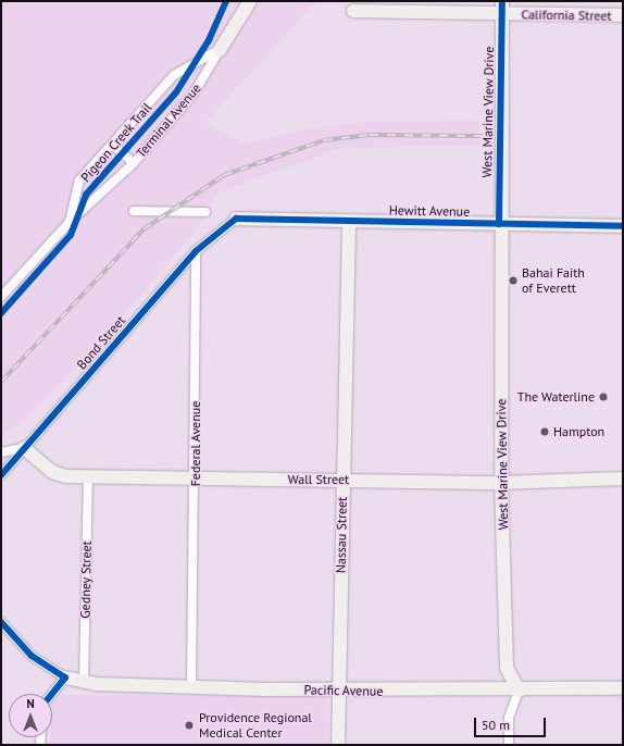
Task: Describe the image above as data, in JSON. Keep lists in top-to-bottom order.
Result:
{
  "streets": {
    "street": [
      "California Street",
      "West Marine View Drive",
      "Terminal Avenue",
      "Hewitt Avenue",
      "Bond Street",
      "Federal Avenue",
      "Wall Street",
      "Nassau Street",
      "Gedney Street",
      "Pacific Avenue"
    ],
    "cycle path": ["Pigeon Creek Trail"]
  },
  "crossings": [
    ["California Street", "West Marine View Drive"],
    ["West Marine View Drive", "Hewitt Avenue"],
    ["West Marine View Drive", "Wall Street"],
    ["West Marine View Drive", "Pacific Avenue"],
    ["Hewitt Avenue", "Nassau Street"],
    ["Bond Street", "Federal Avenue"],
    ["Bond Street", "Wall Street"],
    ["Federal Avenue", "Wall Street"],
    ["Federal Avenue", "Pacific Avenue"],
    ["Wall Street", "Nassau Street"],
    ["Wall Street", "Gedney Street"],
    ["Nassau Street", "Pacific Avenue"],
    ["Gedney Street", "Pacific Avenue"]
  ],
  "places": [
    "Bahai Faith of Everett",
    "The Waterline",
    "Hampton",
    "Providence Regional Medical Center"
  ],
  "scale_bar": "50 m",
  "north": "top"
}
